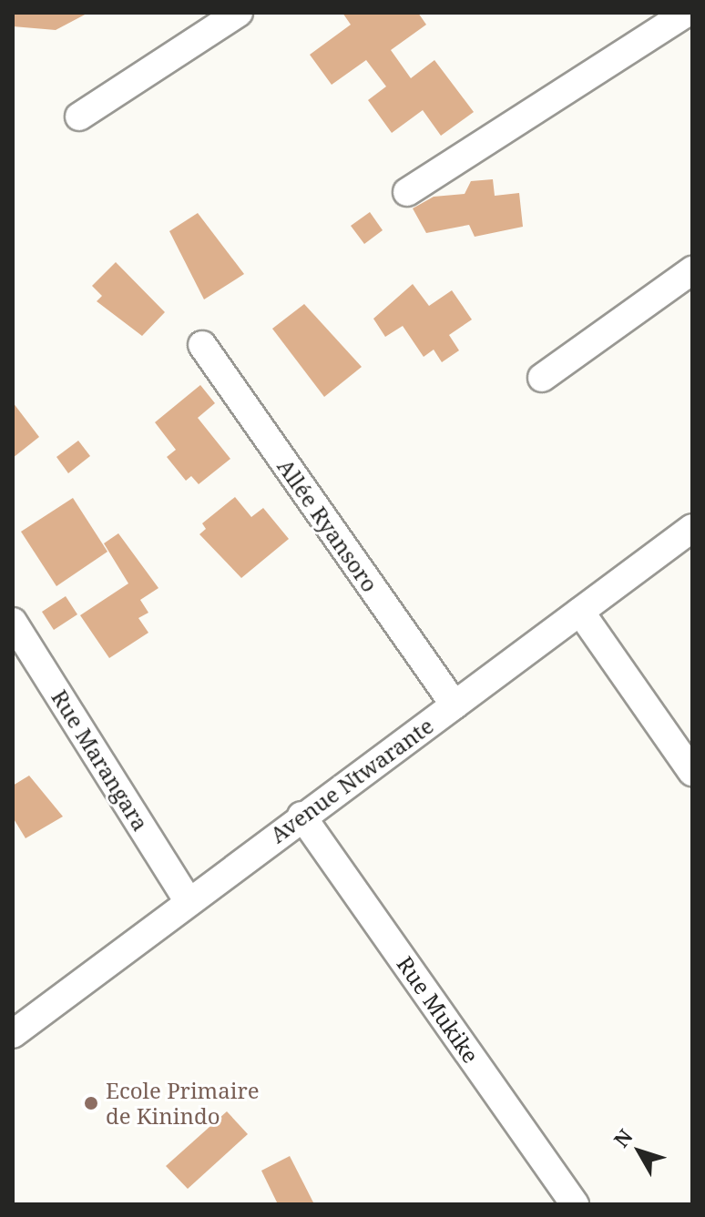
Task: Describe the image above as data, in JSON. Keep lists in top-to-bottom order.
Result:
{
  "streets": {
    "street": [
      "Allée Ryansoro",
      "Rue Marangara",
      "Avenue Ntwarante",
      "Rue Mukike"
    ]
  },
  "crossings": [
    ["Allée Ryansoro", "Avenue Ntwarante"],
    ["Rue Marangara", "Avenue Ntwarante"],
    ["Avenue Ntwarante", "Rue Mukike"]
  ],
  "places": ["Ecole Primaire de Kinindo"],
  "north": "top left"
}
